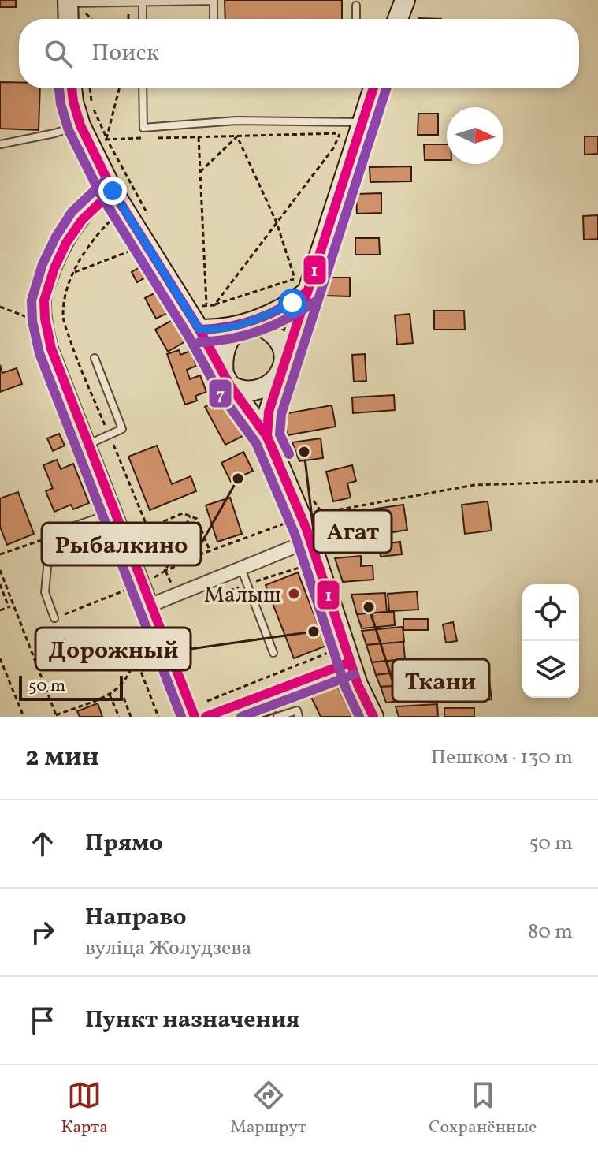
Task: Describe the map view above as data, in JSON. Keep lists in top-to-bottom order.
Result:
{
  "places": [
    "Агат",
    "Рыбалкино",
    "Малыш",
    "Ткани",
    "Дорожный"
  ],
  "lines": ["transit line 1", "transit line 7"],
  "scale_bar": "50 m",
  "north": "right",
  "page": {
    "search": "Поиск",
    "scale": "50 m",
    "heading": ["2 мин", "Пешком · 130 m"],
    "list": [
      ["Прямо", "50 m"],
      ["Направо", "вуліца Жолудзева", "80 m"],
      "Пункт назначения"
    ],
    "nav": ["Карта", "Маршрут", "Сохранённые"]
  }
}
